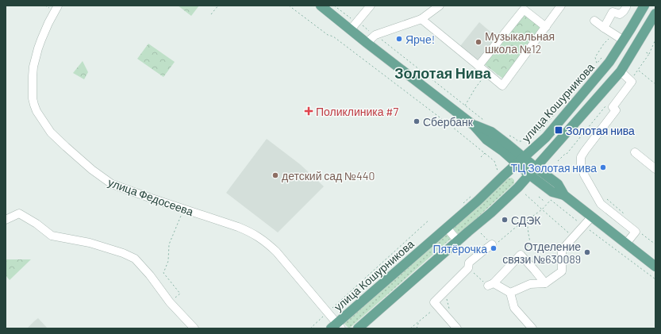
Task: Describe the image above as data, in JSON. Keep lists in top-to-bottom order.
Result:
{
  "streets": {
    "main road": ["улица Кошурникова"],
    "street": ["улица Федосеева"]
  },
  "crossings": [
    ["улица Кошурникова", "улица Федосеева"]
  ],
  "districts": ["Золотая Нива"],
  "places": {
    "other": [
      "Ярче!",
      "Музыкальная школа №12",
      "Сбербанк",
      "ТЦ Золотая нива",
      "детский сад №440",
      "СДЭК",
      "Пятёрочка",
      "Отделение связи №630089"
    ],
    "health": ["Поликлиника #7"],
    "transit": ["Золотая нива"]
  }
}
